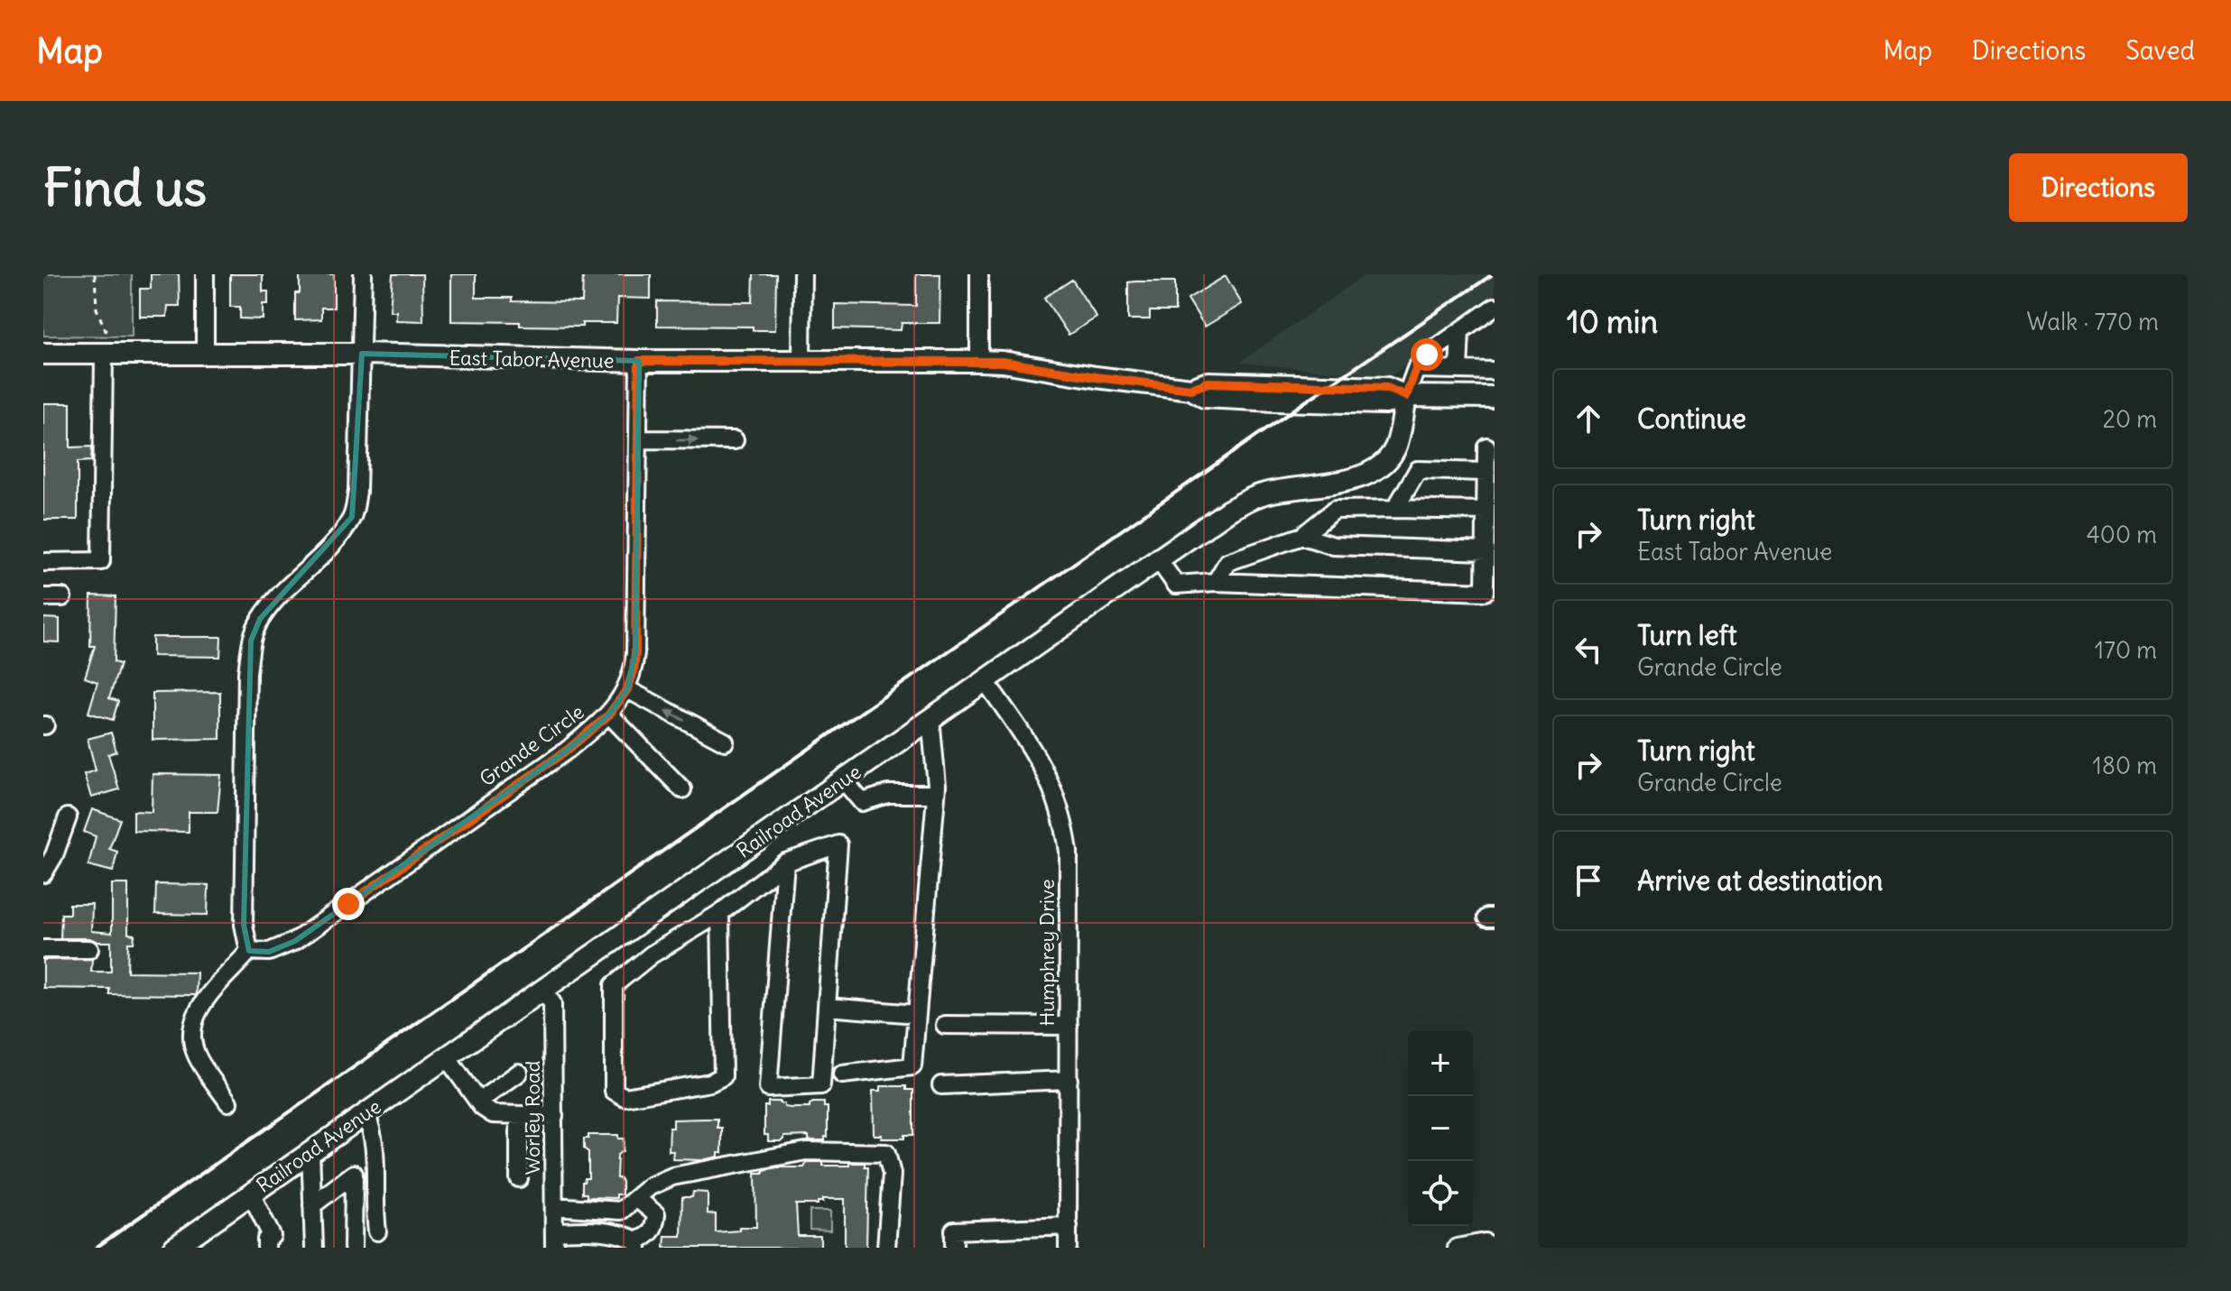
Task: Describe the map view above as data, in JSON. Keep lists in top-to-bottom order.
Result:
{
  "streets": {
    "main road": ["East Tabor Avenue", "Railroad Avenue"],
    "street": ["Grande Circle", "Humphrey Drive", "Worley Road"]
  },
  "crossings": [
    ["East Tabor Avenue", "Grande Circle"],
    ["East Tabor Avenue", "Railroad Avenue"],
    ["Railroad Avenue", "Humphrey Drive"],
    ["Railroad Avenue", "Worley Road"]
  ],
  "page": {
    "header": "Map",
    "nav": ["Map", "Directions", "Saved"],
    "buttons": "Directions",
    "title": "Find us",
    "heading": ["10 min", "Walk · 770 m"],
    "list": [
      ["Continue", "20 m"],
      ["Turn right", "East Tabor Avenue", "400 m"],
      ["Turn left", "Grande Circle", "170 m"],
      ["Turn right", "Grande Circle", "180 m"],
      "Arrive at destination"
    ],
    "map_buttons": ["+", "−"]
  }
}
